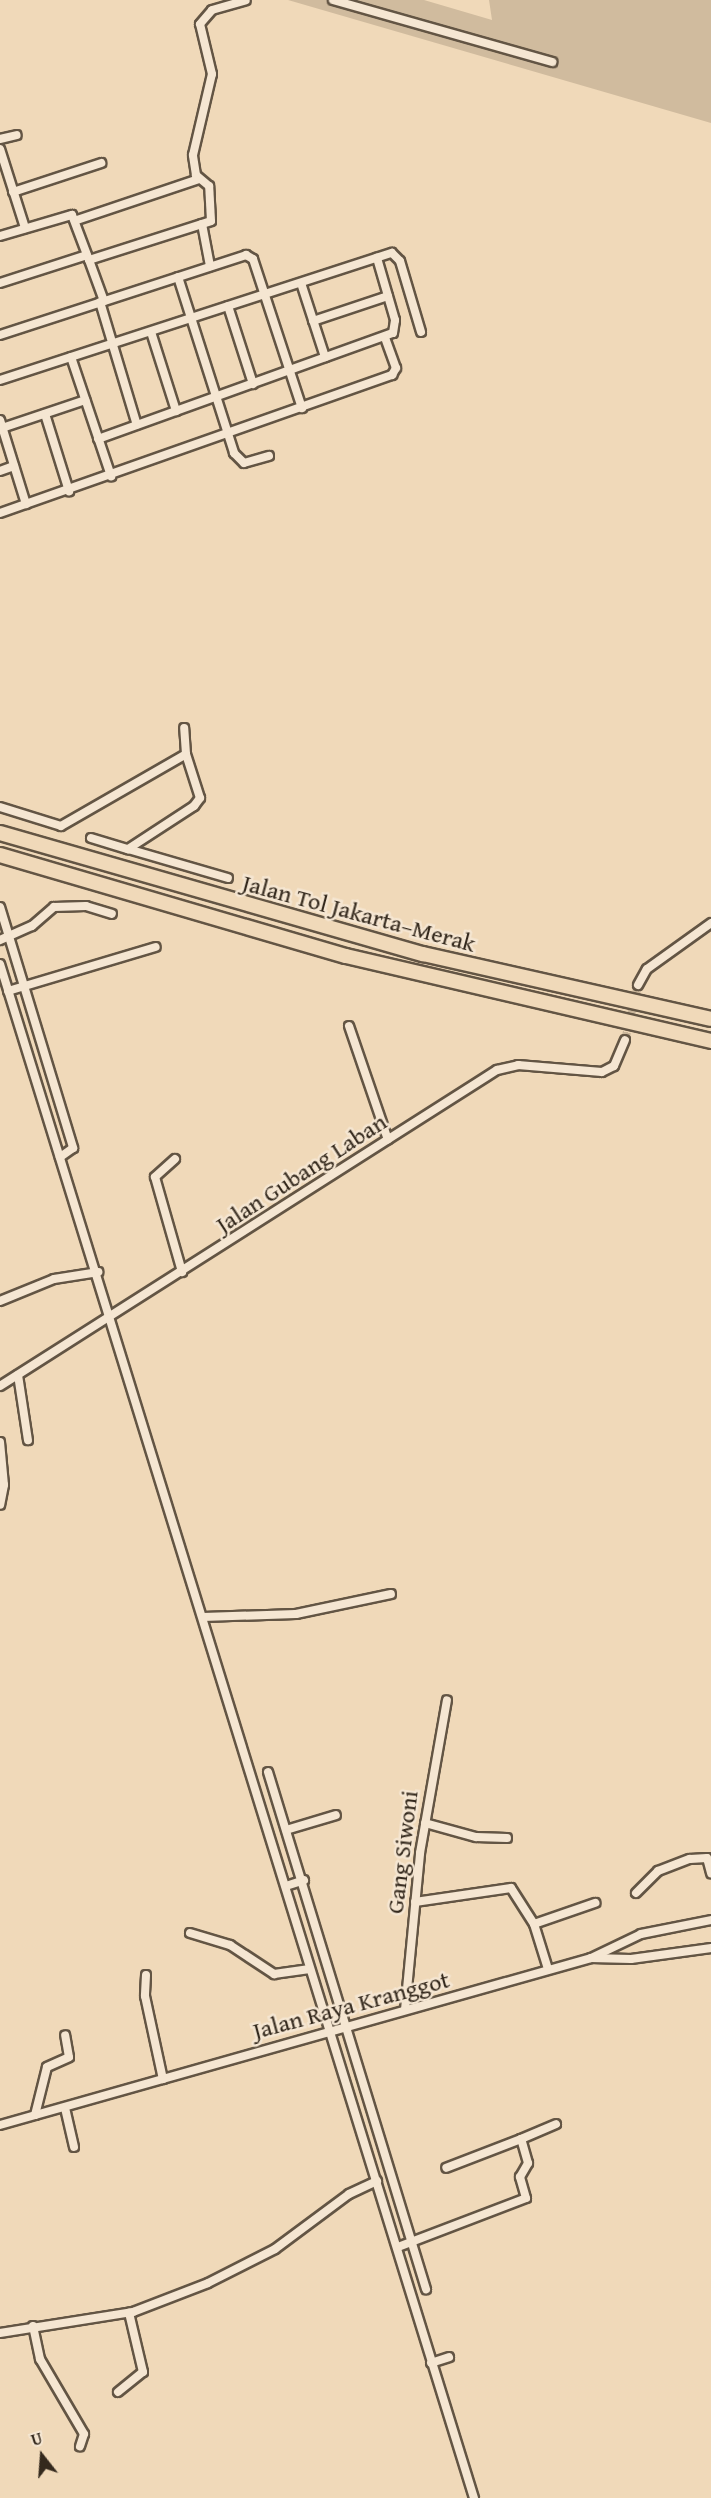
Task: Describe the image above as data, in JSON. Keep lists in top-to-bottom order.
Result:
{
  "streets": {
    "highway": ["Jalan Tol Jakarta–Merak"],
    "street": ["Jalan Gubang Laban", "Gang Siwoni", "Jalan Raya Kranggot"]
  },
  "crossings": [
    ["Gang Siwoni", "Jalan Raya Kranggot"]
  ],
  "north": "top"
}
